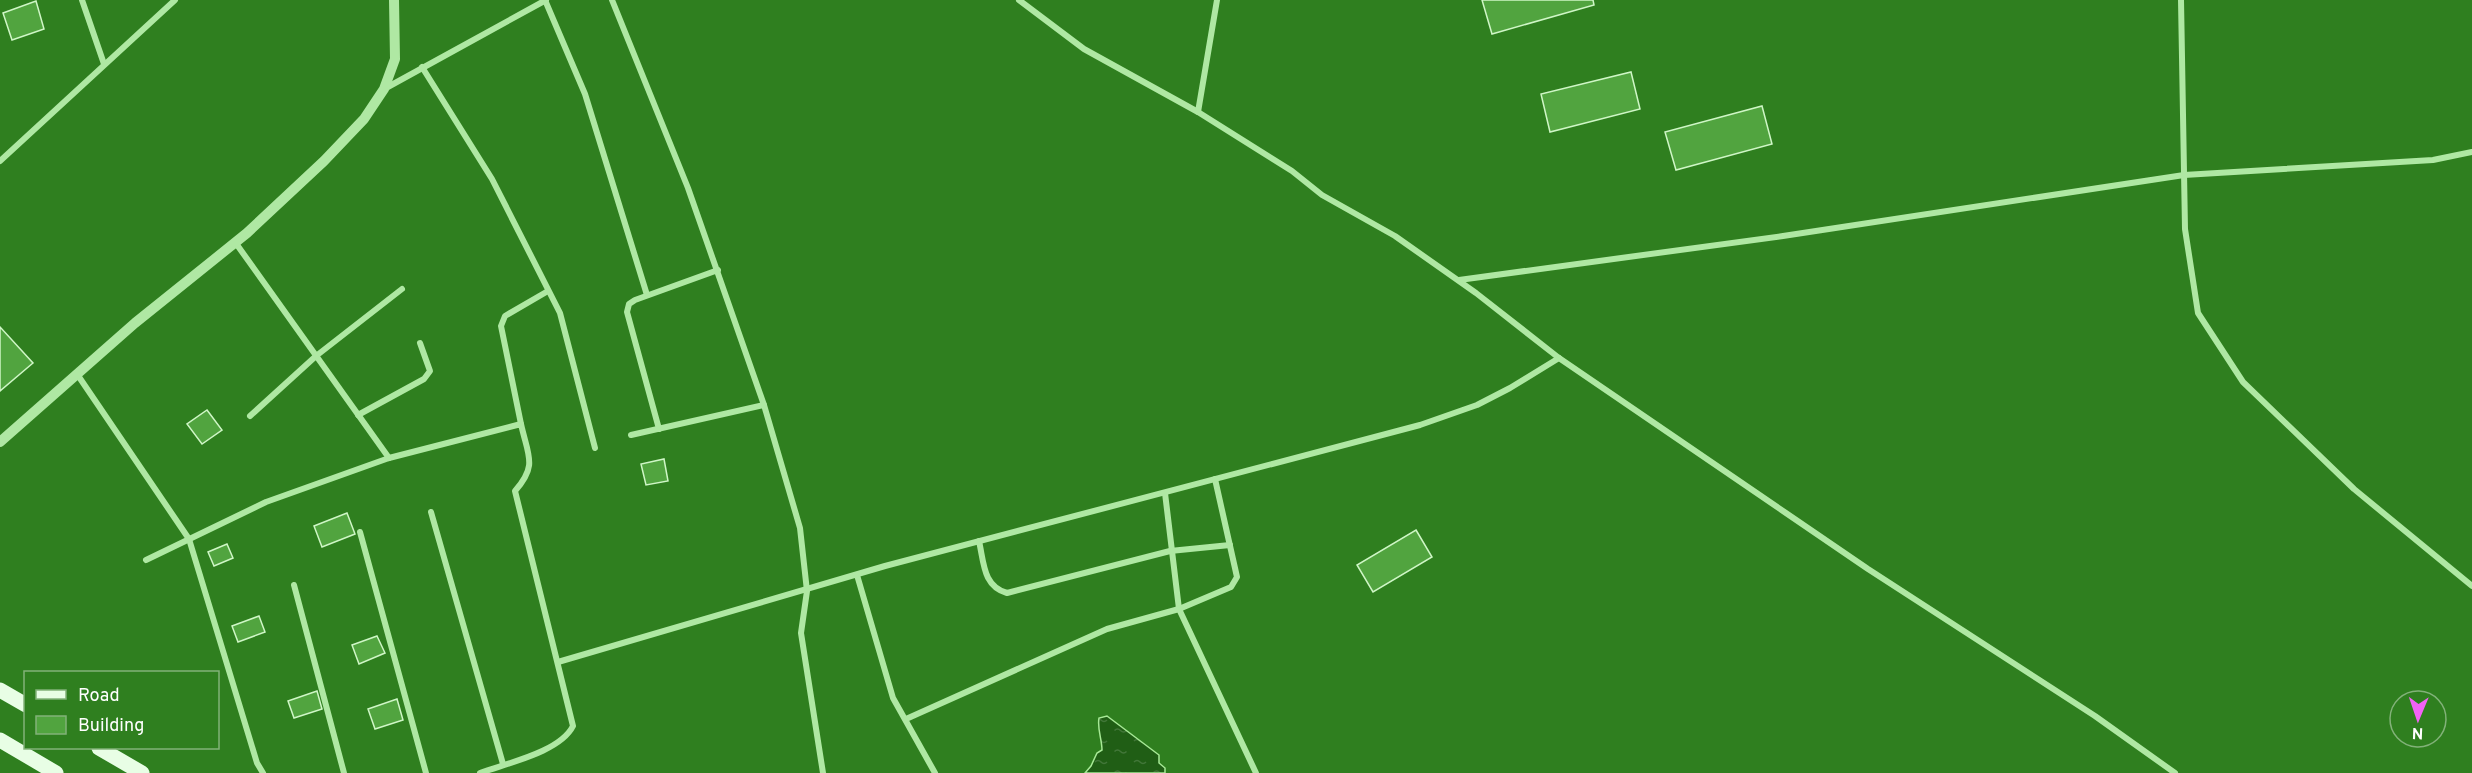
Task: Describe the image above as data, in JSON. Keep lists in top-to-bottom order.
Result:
{
  "legend": ["Road", "Building"],
  "north": "bottom"
}
